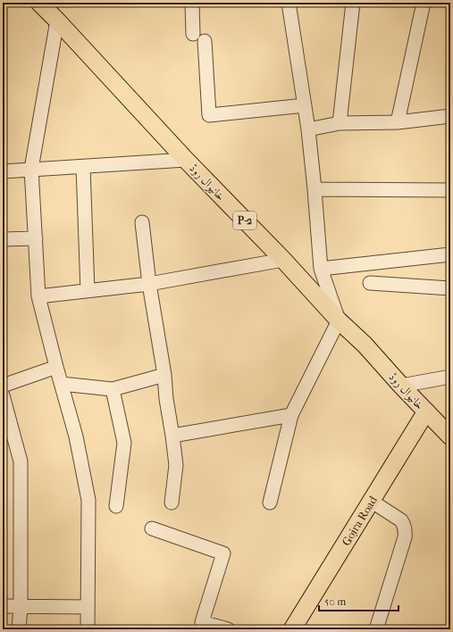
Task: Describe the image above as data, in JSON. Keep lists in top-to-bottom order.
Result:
{
  "streets": {
    "main road": ["خانیوال روڈ", "P-2", "Gojra Road"]
  },
  "crossings": [
    ["خانیوال روڈ", "Gojra Road"]
  ],
  "scale_bar": "50 m"
}
